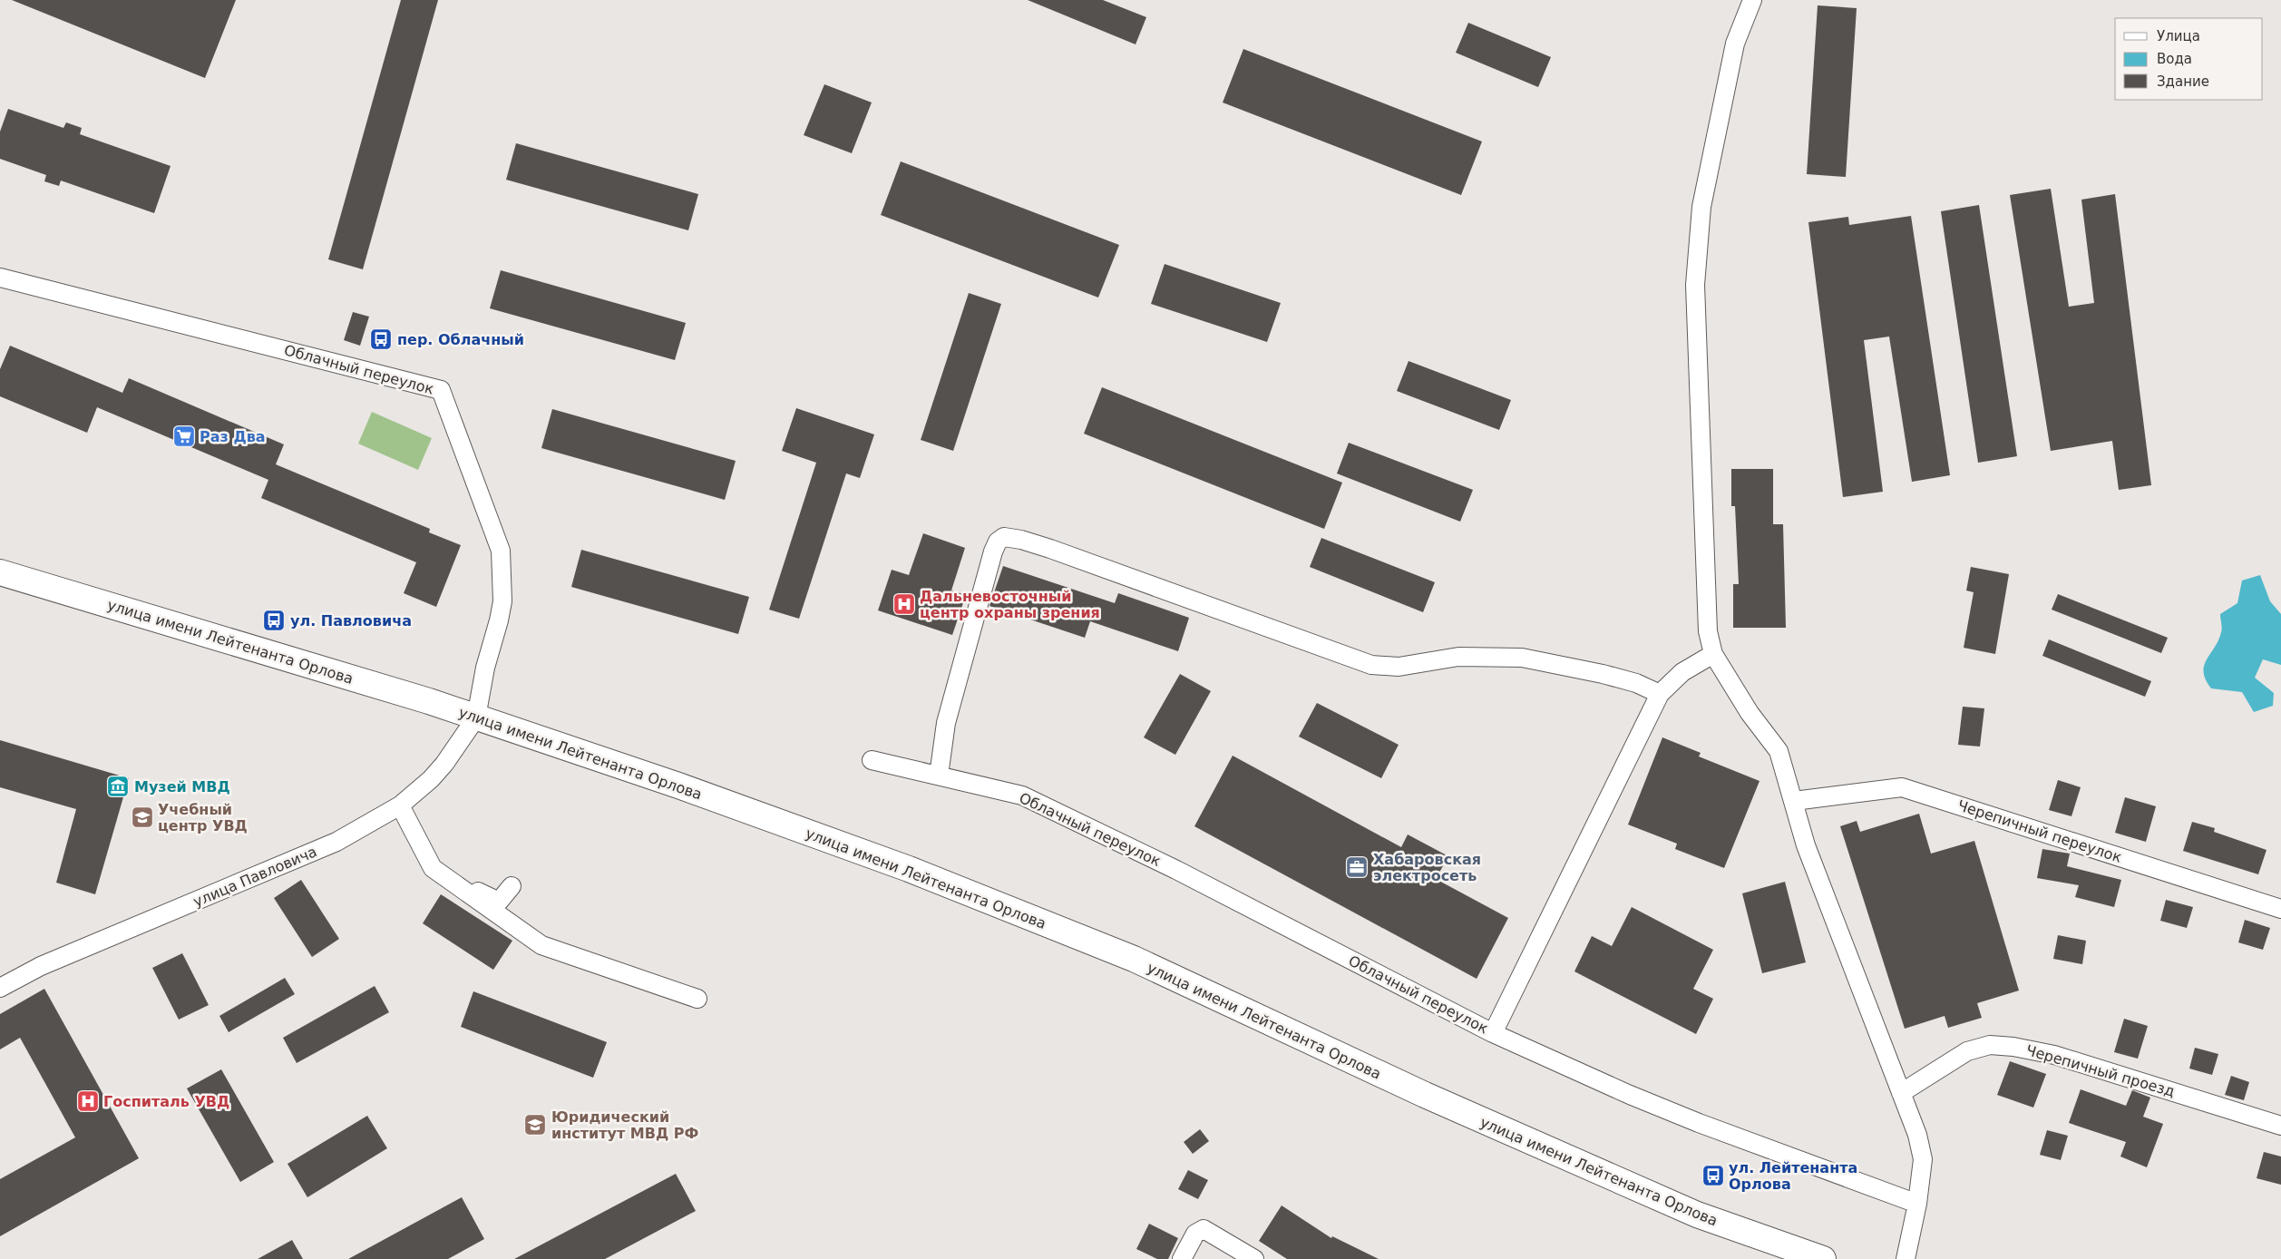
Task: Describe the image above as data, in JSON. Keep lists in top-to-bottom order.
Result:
{
  "streets": {
    "main road": ["улица имени Лейтенанта Орлова"],
    "street": [
      "Облачный переулок",
      "Черепичный переулок",
      "улица Павловича",
      "Черепичный проезд"
    ]
  },
  "crossings": [
    ["Облачный переулок", "улица имени Лейтенанта Орлова"],
    ["Облачный переулок", "улица Павловича"],
    ["улица имени Лейтенанта Орлова", "улица Павловича"]
  ],
  "places": {
    "bus stop": ["пер. Облачный", "ул. Павловича", "ул. Лейтенанта Орлова"],
    "supermarket": ["Раз Два"],
    "hospital": ["Дальневосточный центр охраны зрения", "Госпиталь УВД"],
    "museum": ["Музей МВД"],
    "school or university": ["Учебный центр УВД", "Юридический институт МВД РФ"],
    "office": ["Хабаровская электросеть"]
  },
  "legend": ["Улица", "Вода", "Здание"]
}
